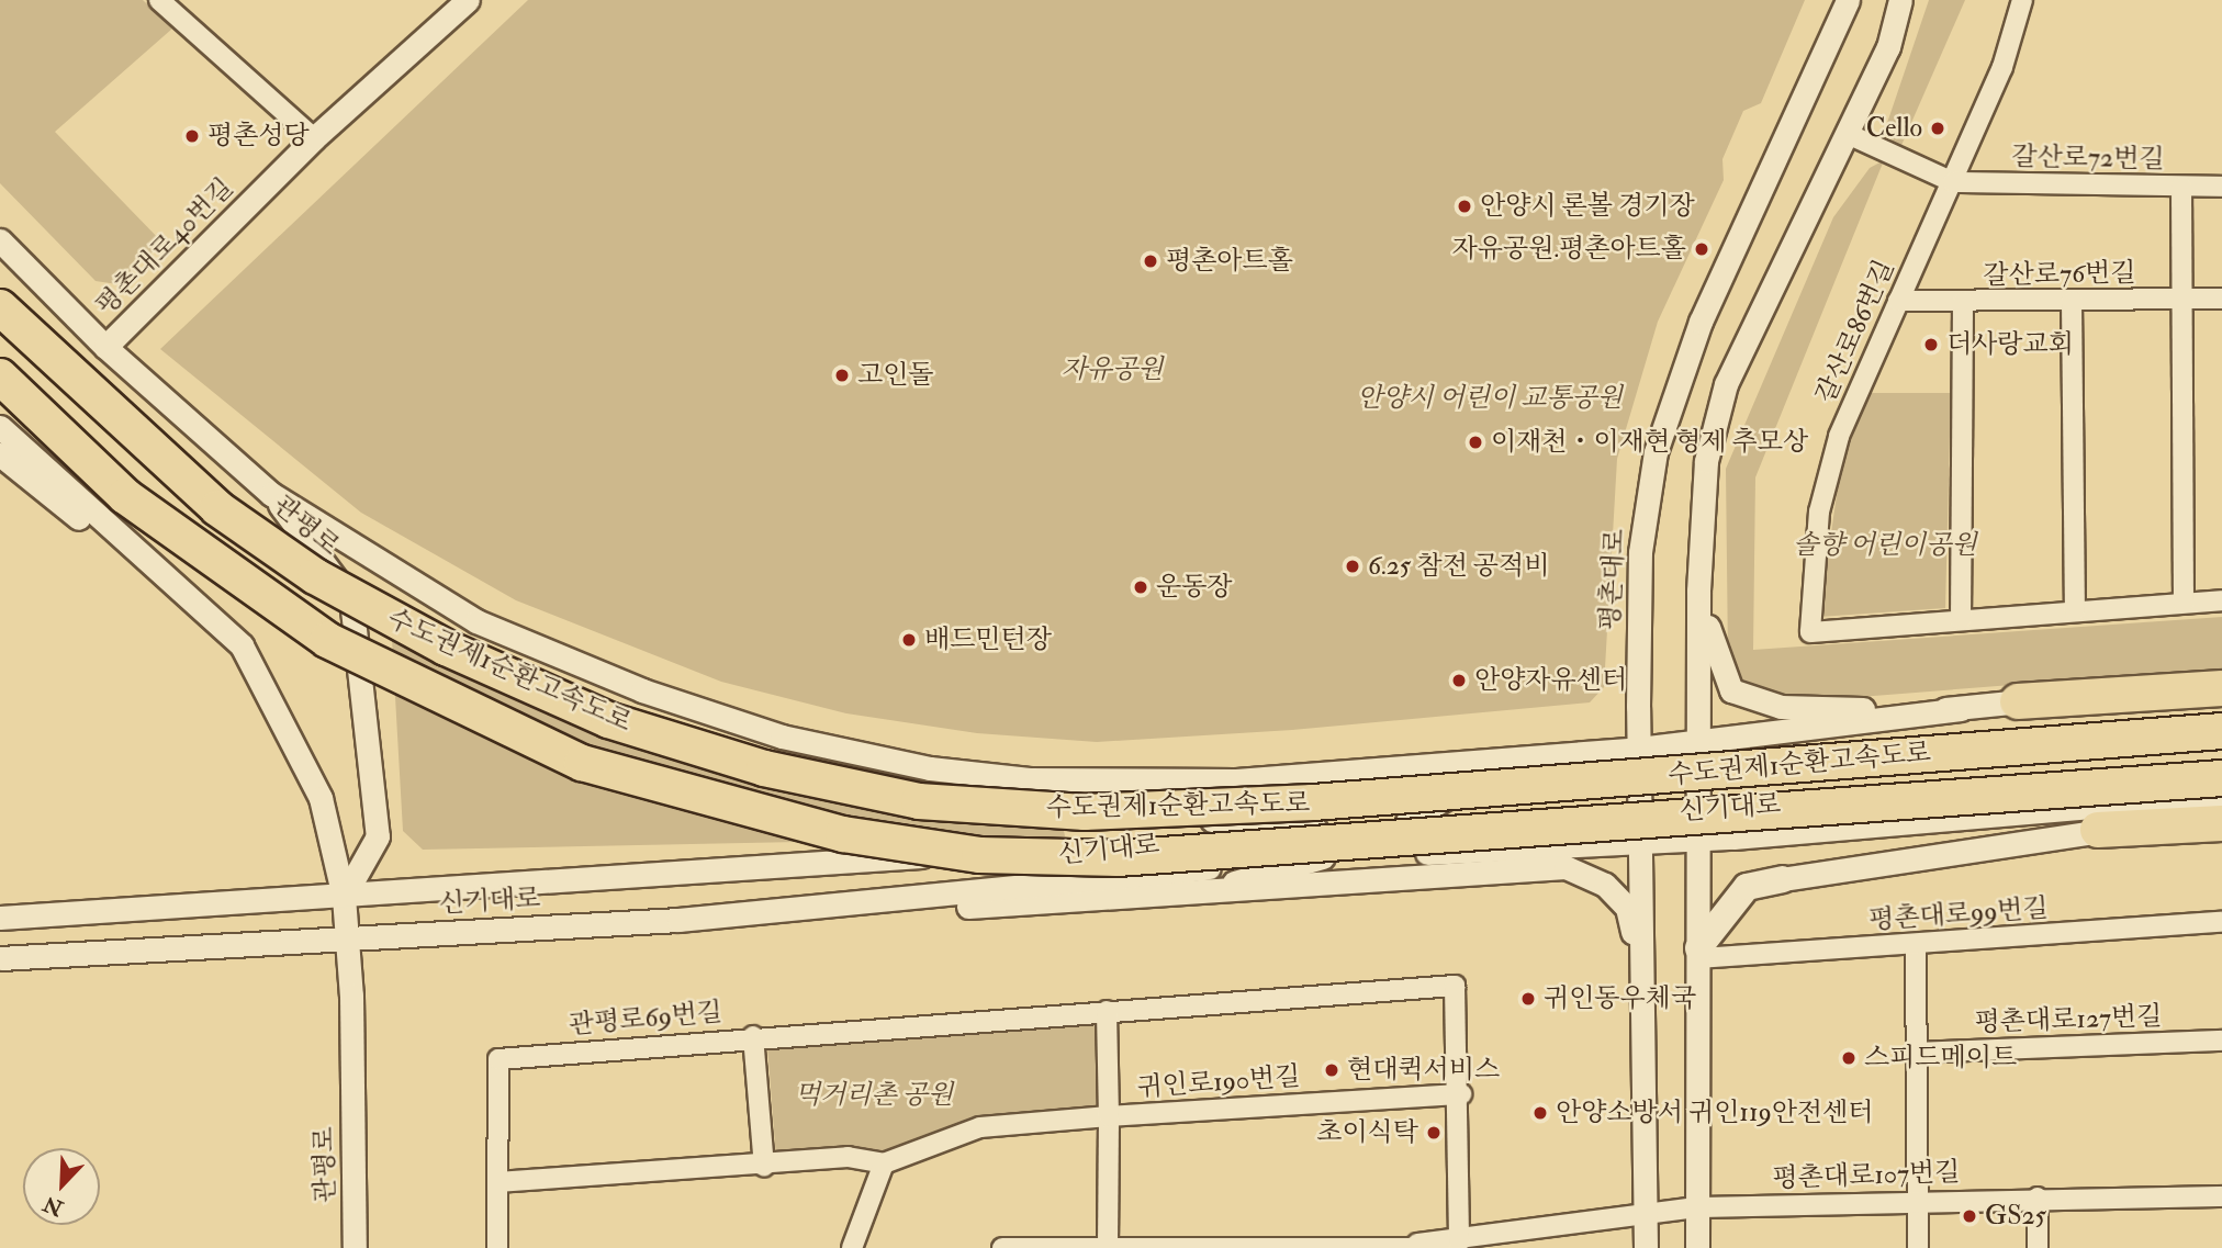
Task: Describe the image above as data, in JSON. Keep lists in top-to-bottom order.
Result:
{
  "streets": {
    "highway": ["수도권제1순환고속도로"],
    "street": [
      "갈산로72번길",
      "평촌대로40번길",
      "갈산로76번길",
      "갈산로86번길",
      "관평로",
      "평촌대로",
      "신기대로",
      "평촌대로99번길",
      "관평로69번길",
      "평촌대로127번길",
      "귀인로190번길",
      "평촌대로107번길"
    ]
  },
  "crossings": [
    ["갈산로72번길", "갈산로86번길"],
    ["갈산로76번길", "갈산로86번길"],
    ["관평로", "신기대로"],
    ["평촌대로", "신기대로"],
    ["평촌대로", "평촌대로107번길"]
  ],
  "parks": [
    "자유공원",
    "안양시 어린이 교통공원",
    "솔향 어린이공원",
    "먹거리촌 공원"
  ],
  "places": [
    "Cello",
    "평촌성당",
    "안양시 론볼 경기장",
    "자유공원.평촌아트홀",
    "평촌아트홀",
    "더사랑교회",
    "고인돌",
    "이재천・이재현 형제 추모상",
    "6.25 참전 공적비",
    "운동장",
    "배드민턴장",
    "안양자유센터",
    "귀인동우체국",
    "스피드메이트",
    "현대퀵서비스",
    "안양소방서 귀인119안전센터",
    "초이식탁",
    "GS25"
  ],
  "north": "bottom left"
}
